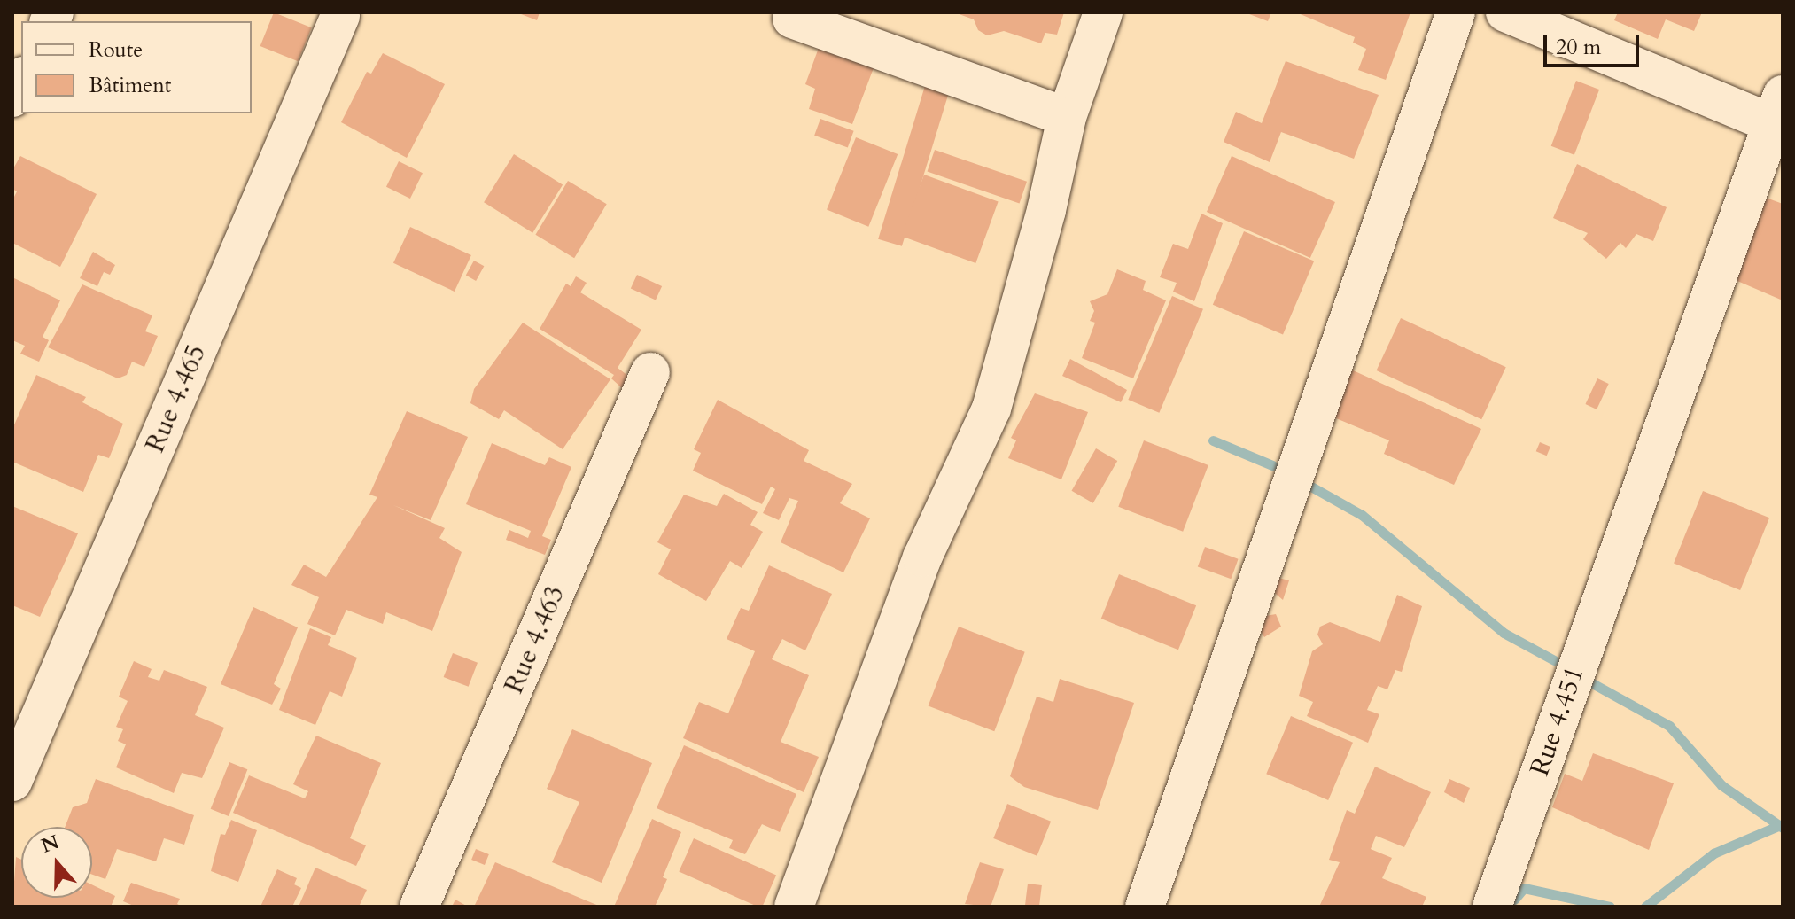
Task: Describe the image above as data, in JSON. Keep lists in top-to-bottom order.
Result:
{
  "streets": {
    "street": ["Rue 4.465", "Rue 4.463", "Rue 4.451"]
  },
  "legend": ["Route", "Bâtiment"],
  "scale_bar": "20 m",
  "north": "top"
}
